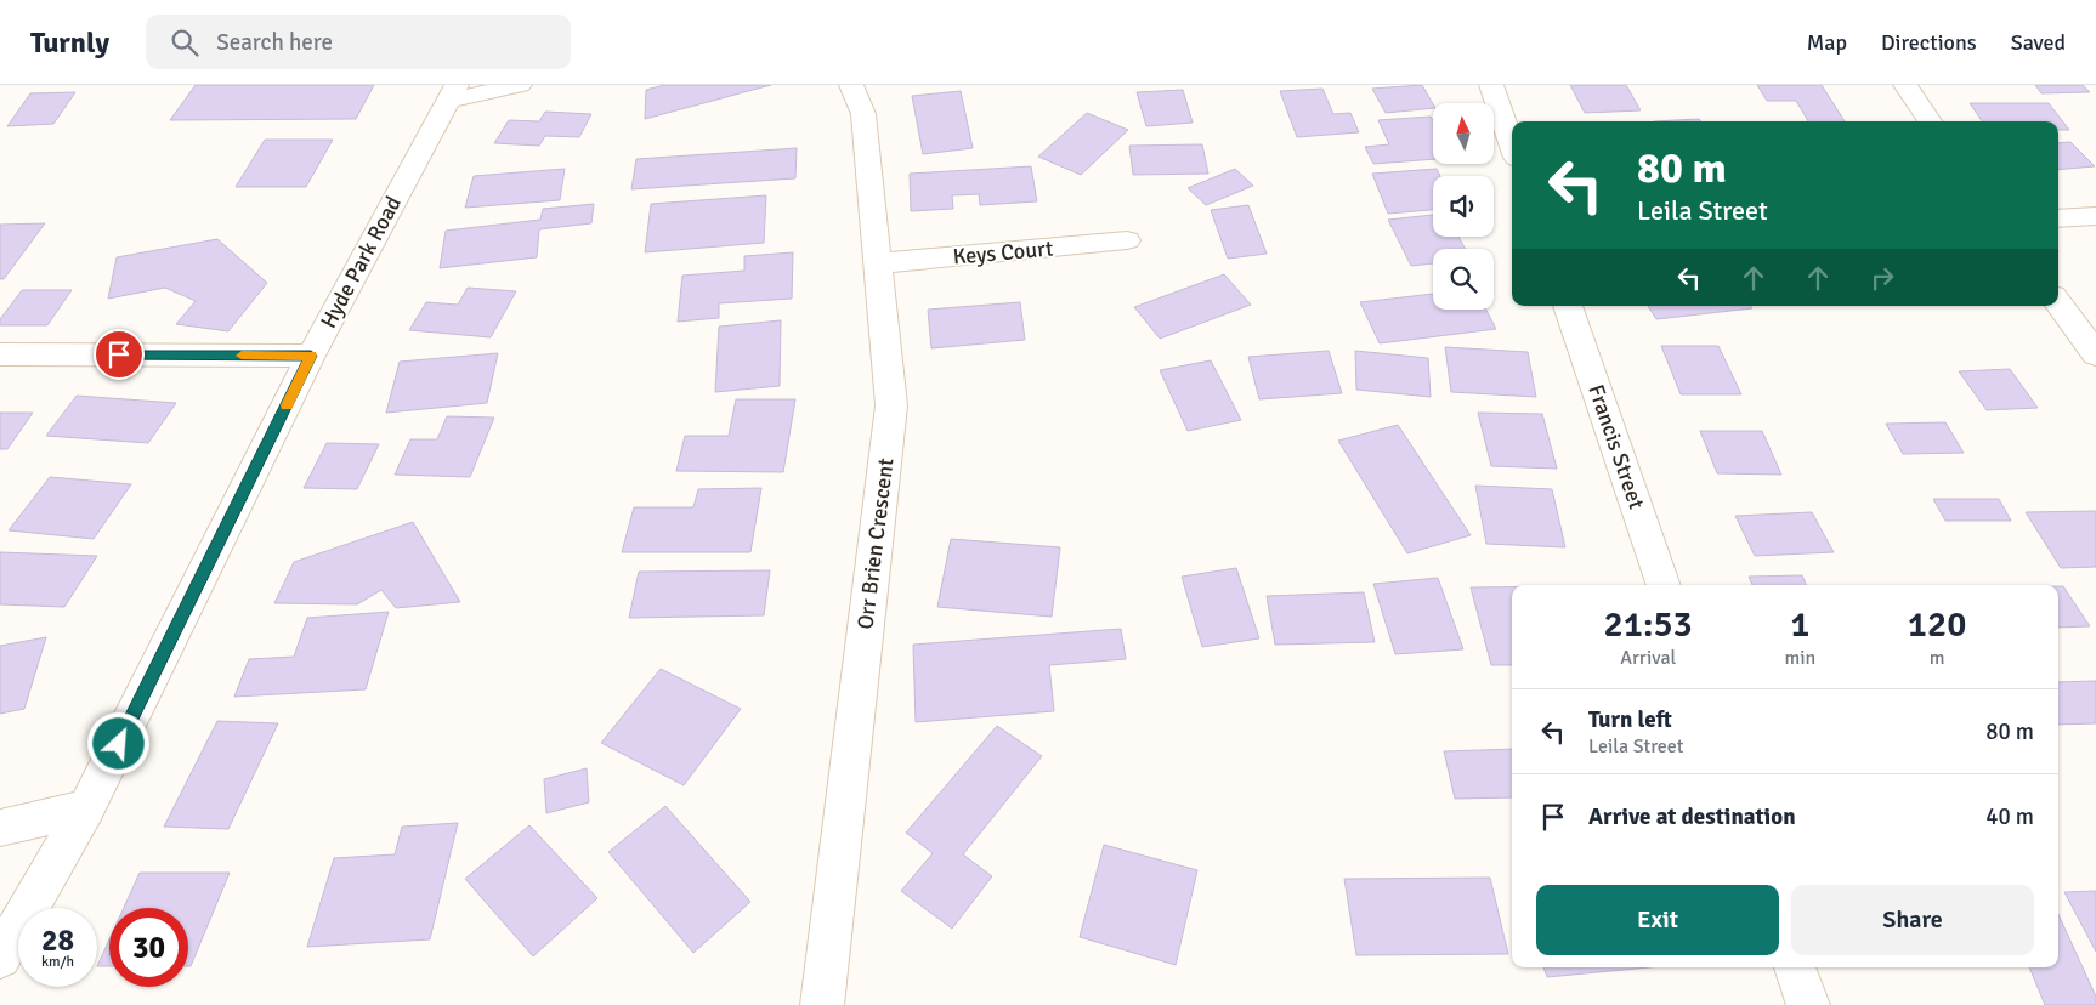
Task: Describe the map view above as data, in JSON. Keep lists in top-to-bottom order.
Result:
{
  "streets": {
    "street": [
      "Keys Court",
      "Hyde Park Road",
      "Francis Street",
      "Orr Brien Crescent"
    ]
  },
  "crossings": [
    ["Keys Court", "Orr Brien Crescent"]
  ],
  "north": "top",
  "page": {
    "header": "Turnly",
    "search": "Search here",
    "nav": ["Map", "Directions", "Saved"],
    "turn": ["80 m", "Leila Street"],
    "eta": [
      "21:53",
      "Arrival",
      "1",
      "min",
      "120",
      "m"
    ],
    "list": [
      {
        "name": "Turn left",
        "note": "Leila Street",
        "value": "80 m"
      },
      {
        "name": "Arrive at destination",
        "value": "40 m"
      }
    ],
    "buttons": ["Exit", "Share"],
    "speed": "28 km/h",
    "limit": "30"
  }
}
